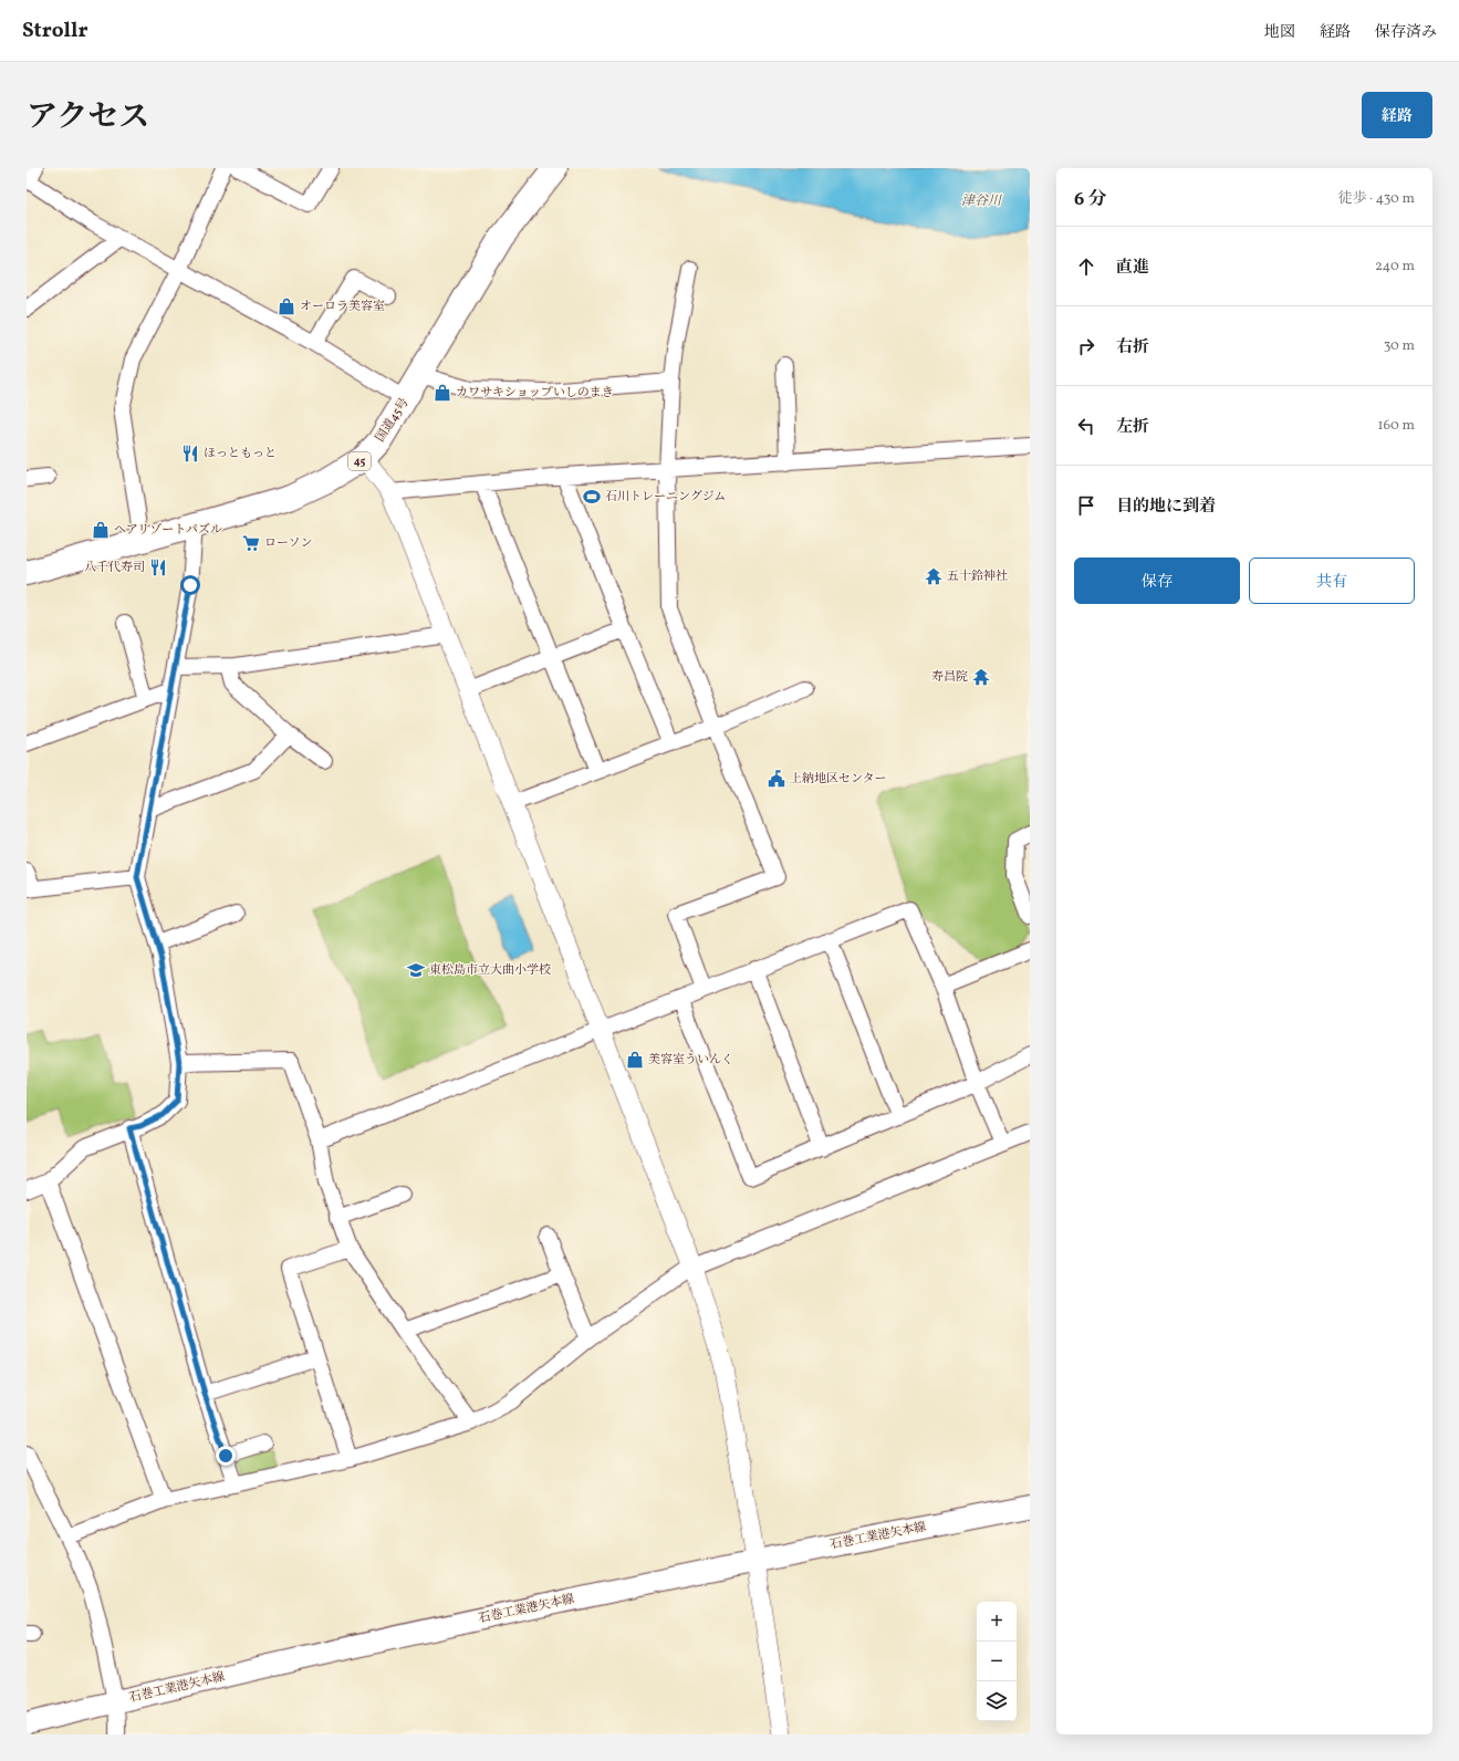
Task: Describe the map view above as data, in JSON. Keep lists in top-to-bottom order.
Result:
{
  "streets": {
    "highway": ["国道45号", "45"],
    "main road": ["石巻工業港矢本線"]
  },
  "water": ["津谷川"],
  "places": {
    "shop": [
      "オーロラ美容室",
      "カワサキショップいしのまき",
      "ヘアリゾートパズル",
      "美容室ういんく"
    ],
    "restaurant": ["ほっともっと", "八千代寿司"],
    "sports": ["石川トレーニングジム"],
    "supermarket": ["ローソン"],
    "temple": ["五十鈴神社", "寿昌院"],
    "public building": ["上納地区センター"],
    "school or university": ["東松島市立大曲小学校"]
  },
  "page": {
    "header": "Strollr",
    "nav": ["地図", "経路", "保存済み"],
    "title": "アクセス",
    "buttons": [
      "経路",
      ["保存", "共有"]
    ],
    "heading": ["6 分", "徒歩 · 430 m"],
    "list": [
      ["直進", "240 m"],
      ["右折", "30 m"],
      ["左折", "160 m"],
      "目的地に到着"
    ],
    "map_buttons": ["+", "−"]
  }
}
